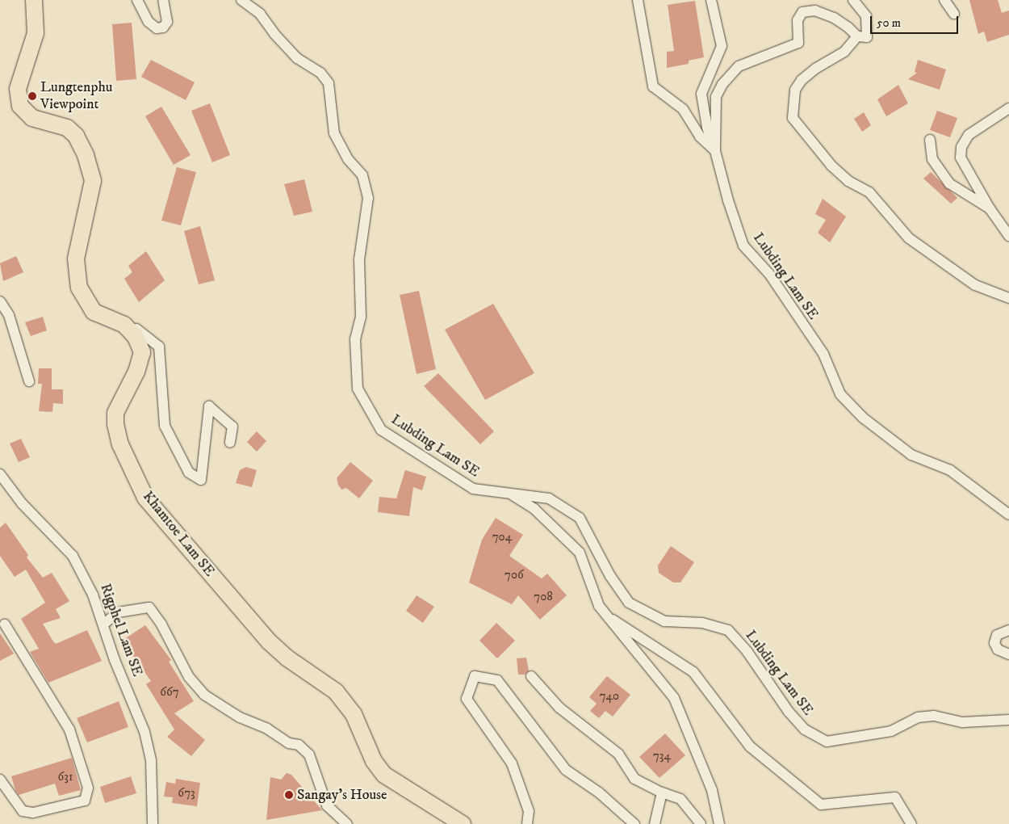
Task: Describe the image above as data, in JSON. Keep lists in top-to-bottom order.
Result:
{
  "streets": {
    "main road": ["Khamtoe Lam SE"],
    "street": ["Lubding Lam SE", "Rigphel Lam SE"]
  },
  "places": ["Lungtenphu Viewpoint", "Sangay's House"],
  "house_numbers": [
    "704",
    "706",
    "708",
    "667",
    "740",
    "734",
    "631",
    "673"
  ],
  "scale_bar": "50 m"
}
